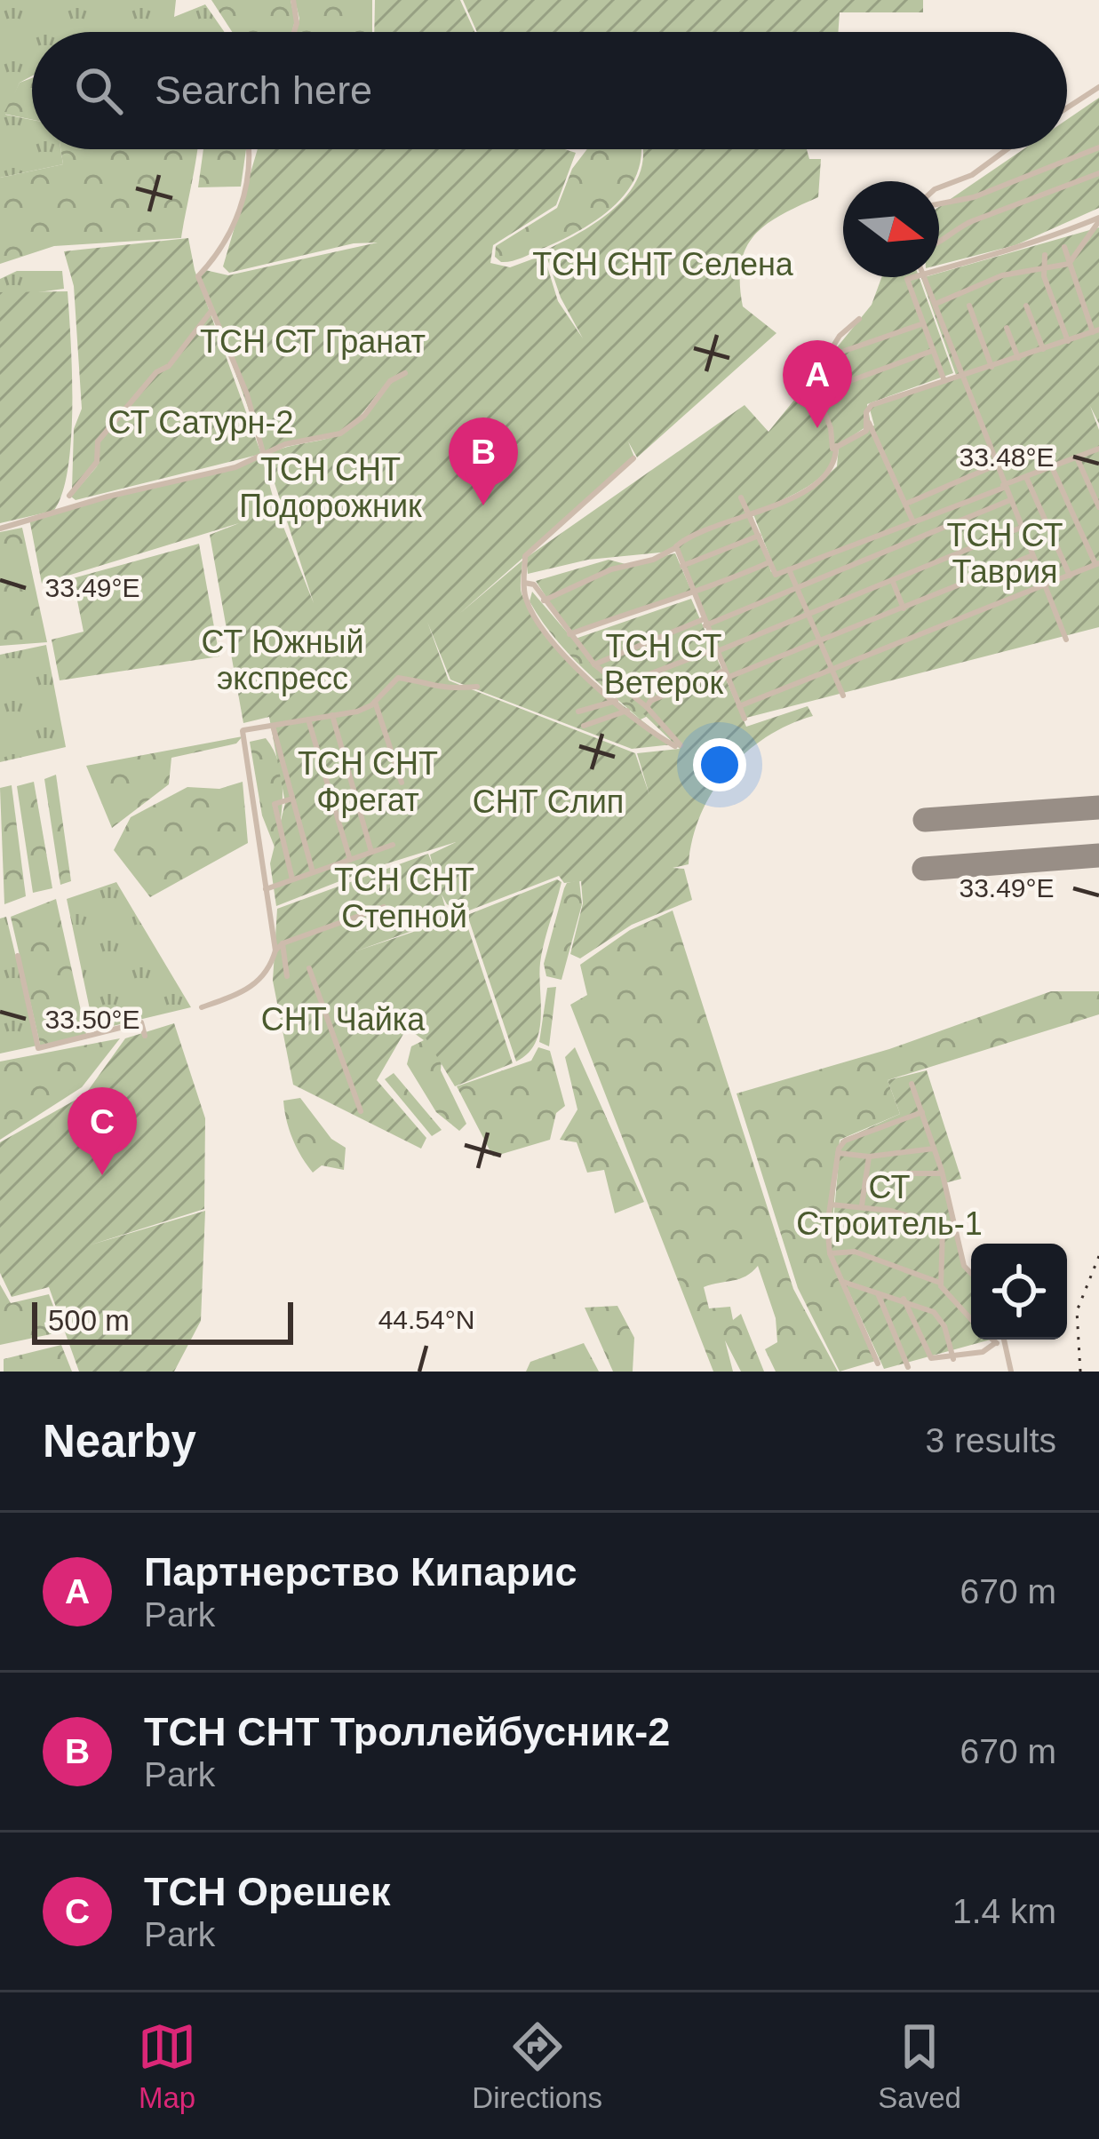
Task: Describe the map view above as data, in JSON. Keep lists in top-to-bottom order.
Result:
{
  "parks": [
    "ТСН СНТ Селена",
    "ТСН СТ Гранат",
    "СТ Сатурн-2",
    "ТСН СНТ Подорожник",
    "ТСН СТ Таврия",
    "СТ Южный экспресс",
    "ТСН СТ Ветерок",
    "ТСН СНТ Фрегат",
    "СНТ Слип",
    "ТСН СНТ Степной",
    "СНТ Чайка",
    "СТ Строитель-1"
  ],
  "scale_bar": "500 m",
  "north": "right",
  "page": {
    "search": "Search here",
    "pins": ["A", "B", "C"],
    "scale": "500 m",
    "heading": ["Nearby", "3 results"],
    "list": [
      {
        "mark": "A",
        "name": "Партнерство Кипарис",
        "note": "Park",
        "value": "670 m"
      },
      {
        "mark": "B",
        "name": "ТСН СНТ Троллейбусник-2",
        "note": "Park",
        "value": "670 m"
      },
      {
        "mark": "C",
        "name": "ТСН Орешек",
        "note": "Park",
        "value": "1.4 km"
      }
    ],
    "nav": ["Map", "Directions", "Saved"]
  },
  "coordinates": [
    "33.48°E",
    "33.49°E",
    "33.50°E",
    "44.54°N"
  ]
}
